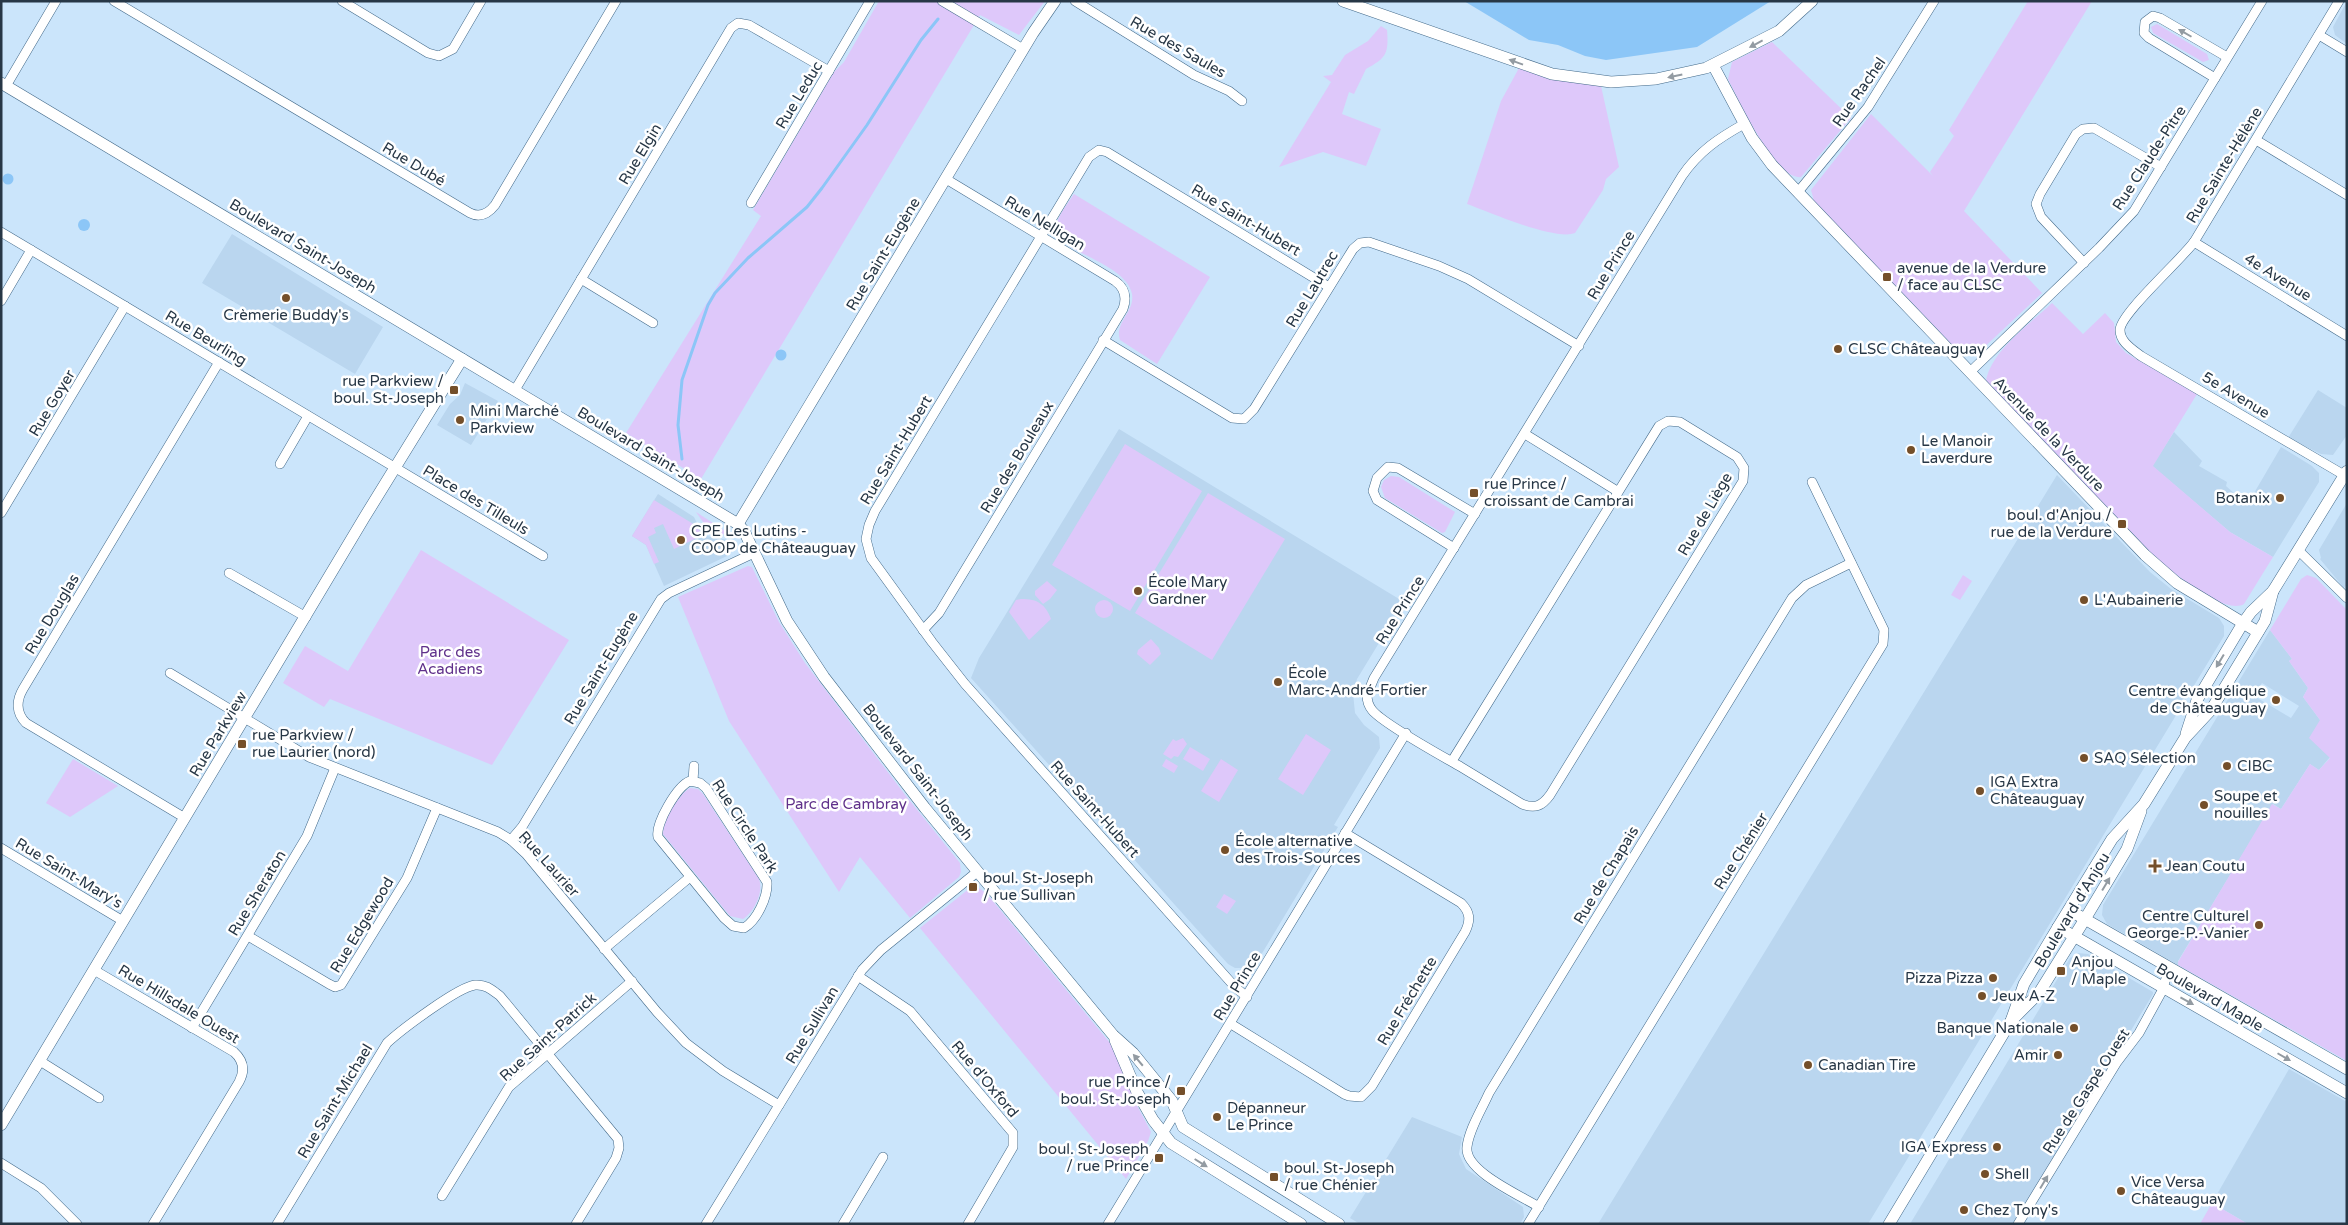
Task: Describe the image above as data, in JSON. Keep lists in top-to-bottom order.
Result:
{
  "streets": {
    "street": [
      "Rue des Saules",
      "Rue Rachel",
      "Rue Leduc",
      "Rue Elgin",
      "Rue Claude-Pitre",
      "Rue Dubé",
      "Rue Sainte-Hélène",
      "Rue Saint-Hubert",
      "Rue Nelligan",
      "Boulevard Saint-Joseph",
      "Rue Saint-Eugène",
      "Rue Prince",
      "4e Avenue",
      "Rue Lautrec",
      "Rue Beurling",
      "5e Avenue",
      "Rue Goyer",
      "Avenue de la Verdure",
      "Rue des Bouleaux",
      "Place des Tilleuls",
      "Rue de Liège",
      "Rue Douglas",
      "Rue Parkview",
      "Rue Circle Park",
      "Rue Chénier",
      "Rue Laurier",
      "Rue Saint-Mary's",
      "Rue de Chapais",
      "Rue Sheraton",
      "Boulevard d'Anjou",
      "Rue Edgewood",
      "Boulevard Maple",
      "Rue Fréchette",
      "Rue Hillsdale Ouest",
      "Rue Sullivan",
      "Rue Saint-Patrick",
      "Rue d'Oxford",
      "Rue de Gaspé Ouest",
      "Rue Saint-Michael"
    ]
  },
  "crossings": [
    ["Rue Rachel", "Avenue de la Verdure"],
    ["Rue Leduc", "Rue Elgin"],
    ["Rue Elgin", "Boulevard Saint-Joseph"],
    ["Rue Claude-Pitre", "Avenue de la Verdure"],
    ["Rue Sainte-Hélène", "4e Avenue"],
    ["Rue Sainte-Hélène", "5e Avenue"],
    ["Rue Saint-Hubert", "Rue Nelligan"],
    ["Rue Saint-Hubert", "Rue Prince"],
    ["Rue Saint-Hubert", "Rue Lautrec"],
    ["Rue Saint-Hubert", "Rue des Bouleaux"],
    ["Rue Nelligan", "Rue Saint-Eugène"],
    ["Rue Nelligan", "Rue des Bouleaux"],
    ["Boulevard Saint-Joseph", "Rue Saint-Eugène"],
    ["Boulevard Saint-Joseph", "Rue Prince"],
    ["Boulevard Saint-Joseph", "Rue Parkview"],
    ["Boulevard Saint-Joseph", "Rue Sullivan"],
    ["Rue Saint-Eugène", "Rue Laurier"],
    ["Rue Prince", "Rue Lautrec"],
    ["Rue Prince", "Avenue de la Verdure"],
    ["Rue Prince", "Rue de Liège"],
    ["Rue Prince", "Rue Fréchette"],
    ["Rue Lautrec", "Rue des Bouleaux"],
    ["Rue Beurling", "Rue Goyer"],
    ["Rue Beurling", "Place des Tilleuls"],
    ["Rue Beurling", "Rue Douglas"],
    ["Rue Beurling", "Rue Parkview"],
    ["5e Avenue", "Boulevard d'Anjou"],
    ["Avenue de la Verdure", "Boulevard d'Anjou"],
    ["Place des Tilleuls", "Rue Parkview"],
    ["Rue Douglas", "Rue Parkview"],
    ["Rue Parkview", "Rue Laurier"],
    ["Rue Parkview", "Rue Saint-Mary's"],
    ["Rue Parkview", "Rue Hillsdale Ouest"],
    ["Rue Chénier", "Rue de Chapais"],
    ["Rue Laurier", "Rue Sheraton"],
    ["Rue Laurier", "Rue Edgewood"],
    ["Rue Laurier", "Rue Sullivan"],
    ["Rue Laurier", "Rue Saint-Patrick"],
    ["Rue Sheraton", "Rue Edgewood"],
    ["Rue Sheraton", "Rue Hillsdale Ouest"],
    ["Boulevard d'Anjou", "Boulevard Maple"],
    ["Boulevard Maple", "Rue de Gaspé Ouest"],
    ["Rue Sullivan", "Rue d'Oxford"],
    ["Rue Saint-Patrick", "Rue Saint-Michael"]
  ],
  "one_way": ["Rue de Gaspé Ouest"],
  "parks": ["Parc des Acadiens", "Parc de Cambray"],
  "places": {
    "transit": [
      "avenue de la Verdure / face au CLSC",
      "rue Parkview / boul. St-Joseph",
      "rue Prince / croissant de Cambrai",
      "boul. d'Anjou / rue de la Verdure",
      "rue Parkview / rue Laurier (nord)",
      "boul. St-Joseph / rue Sullivan",
      "Anjou / Maple",
      "rue Prince / boul. St-Joseph",
      "boul. St-Joseph / rue Prince",
      "boul. St-Joseph / rue Chénier"
    ],
    "other": [
      "Crèmerie Buddy's",
      "CLSC Châteauguay",
      "Mini Marché Parkview",
      "Le Manoir Laverdure",
      "Botanix",
      "CPE Les Lutins - COOP de Châteauguay",
      "École Mary Gardner",
      "L'Aubainerie",
      "École Marc-André-Fortier",
      "Centre évangélique de Châteauguay",
      "SAQ Sélection",
      "CIBC",
      "IGA Extra Châteauguay",
      "Soupe et nouilles",
      "École alternative des Trois-Sources",
      "Centre Culturel George-P.-Vanier",
      "Pizza Pizza",
      "Jeux A-Z",
      "Banque Nationale",
      "Amir",
      "Canadian Tire",
      "Dépanneur Le Prince",
      "IGA Express",
      "Shell",
      "Vice Versa Châteauguay",
      "Chez Tony's"
    ],
    "health": ["Jean Coutu"]
  }
}
